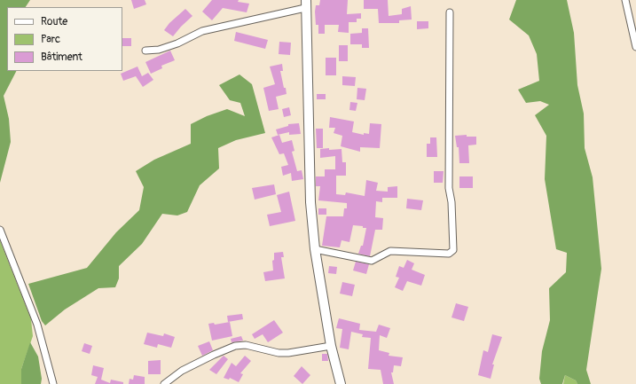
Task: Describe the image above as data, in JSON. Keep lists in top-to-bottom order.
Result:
{
  "legend": ["Route", "Parc", "Bâtiment"]
}
